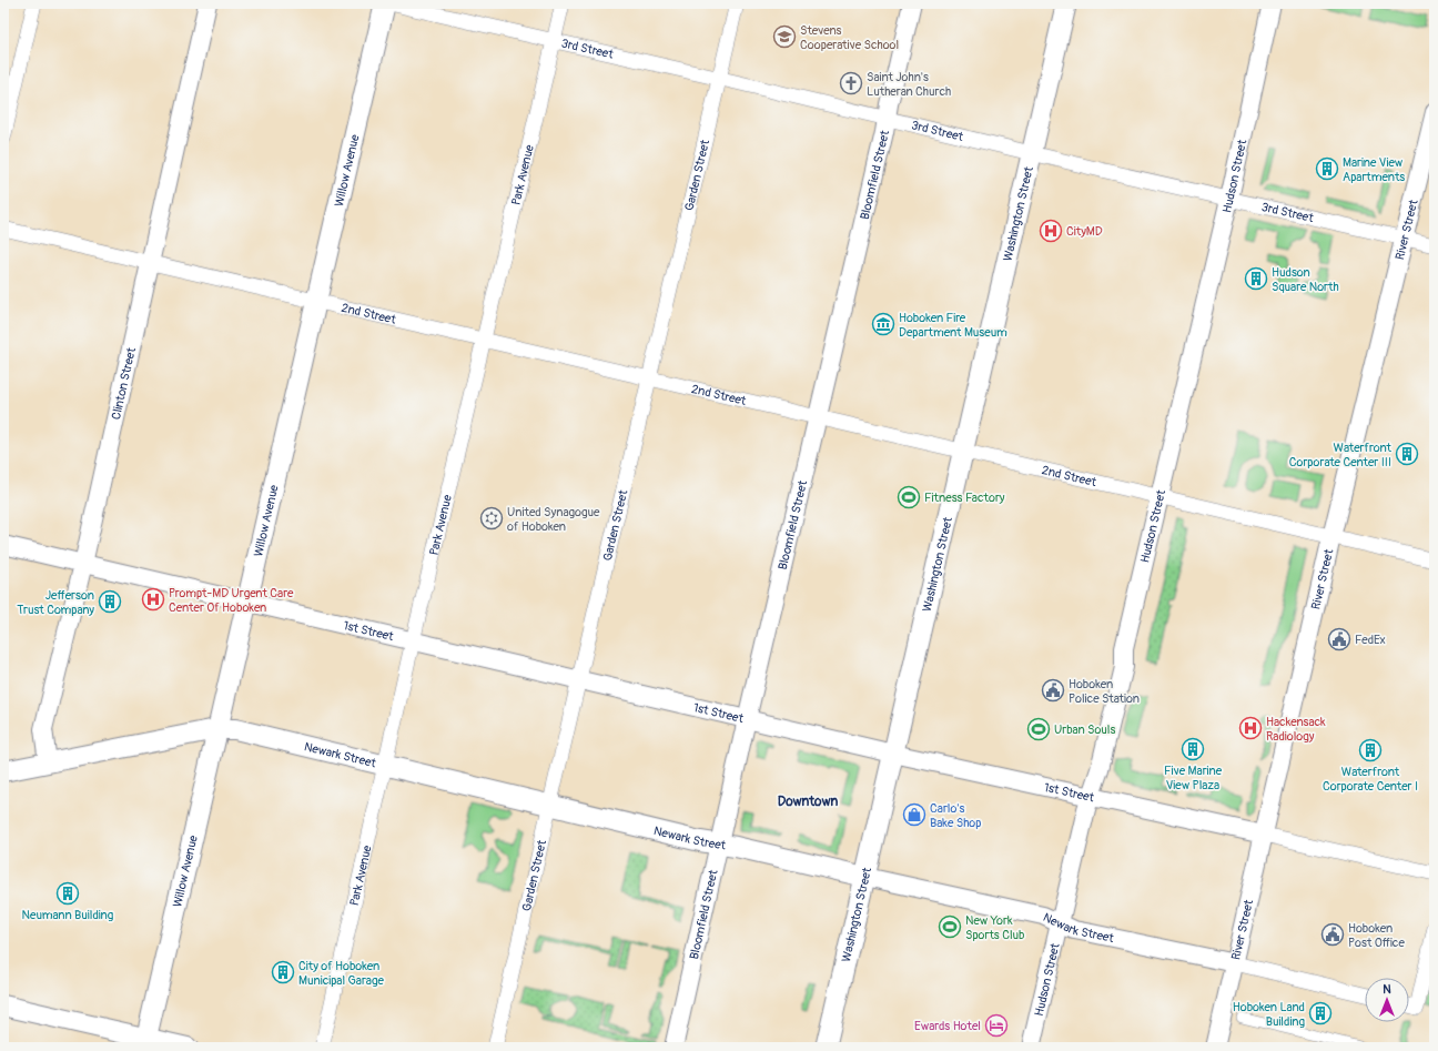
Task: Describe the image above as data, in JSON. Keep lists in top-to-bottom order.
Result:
{
  "streets": {
    "main road": ["Willow Avenue", "Washington Street", "Newark Street"],
    "street": [
      "3rd Street",
      "Park Avenue",
      "Garden Street",
      "Bloomfield Street",
      "Hudson Street",
      "River Street",
      "2nd Street",
      "Clinton Street",
      "1st Street"
    ]
  },
  "crossings": [
    ["3rd Street", "Park Avenue"],
    ["3rd Street", "Garden Street"],
    ["3rd Street", "Bloomfield Street"],
    ["3rd Street", "Hudson Street"],
    ["3rd Street", "Washington Street"],
    ["3rd Street", "River Street"],
    ["Willow Avenue", "2nd Street"],
    ["Willow Avenue", "1st Street"],
    ["Willow Avenue", "Newark Street"],
    ["Park Avenue", "2nd Street"],
    ["Park Avenue", "1st Street"],
    ["Park Avenue", "Newark Street"],
    ["Garden Street", "2nd Street"],
    ["Garden Street", "1st Street"],
    ["Garden Street", "Newark Street"],
    ["Bloomfield Street", "2nd Street"],
    ["Bloomfield Street", "1st Street"],
    ["Bloomfield Street", "Newark Street"],
    ["Hudson Street", "2nd Street"],
    ["Hudson Street", "1st Street"],
    ["Hudson Street", "Newark Street"],
    ["Washington Street", "2nd Street"],
    ["Washington Street", "1st Street"],
    ["Washington Street", "Newark Street"],
    ["River Street", "2nd Street"],
    ["River Street", "1st Street"],
    ["River Street", "Newark Street"],
    ["2nd Street", "Clinton Street"],
    ["Clinton Street", "1st Street"],
    ["Clinton Street", "Newark Street"]
  ],
  "districts": ["Downtown"],
  "places": {
    "school or university": ["Stevens Cooperative School"],
    "church": ["Saint John's Lutheran Church"],
    "building": [
      "Marine View Apartments",
      "Hudson Square North",
      "Waterfront Corporate Center III",
      "Jefferson Trust Company",
      "Five Marine View Plaza",
      "Waterfront Corporate Center I",
      "Neumann Building",
      "City of Hoboken Municipal Garage",
      "Hoboken Land Building"
    ],
    "hospital": ["CityMD", "Prompt-MD Urgent Care Center Of Hoboken", "Hackensack Radiology"],
    "museum": ["Hoboken Fire Department Museum"],
    "sports": ["Fitness Factory", "Urban Souls", "New York Sports Club"],
    "synagogue": ["United Synagogue of Hoboken"],
    "public building": ["FedEx", "Hoboken Police Station", "Hoboken Post Office"],
    "shop": ["Carlo's Bake Shop"],
    "hotel": ["Ewards Hotel"]
  },
  "north": "top"
}
